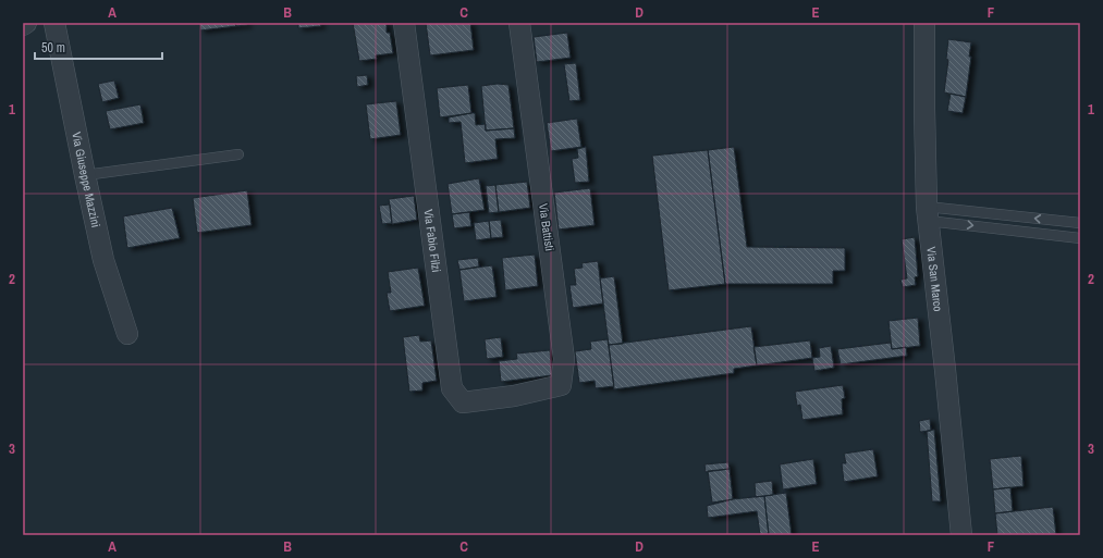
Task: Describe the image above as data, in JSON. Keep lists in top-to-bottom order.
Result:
{
  "streets": {
    "street": [
      "Via Giuseppe Mazzini",
      "Via Battisti",
      "Via Fabio Filzi",
      "Via San Marco"
    ]
  },
  "crossings": [
    ["Via Battisti", "Via Fabio Filzi"]
  ],
  "scale_bar": "50 m",
  "grid": {
    "columns": [
      "A",
      "B",
      "C",
      "D",
      "E",
      "F"
    ],
    "rows": ["1", "2", "3"]
  }
}
